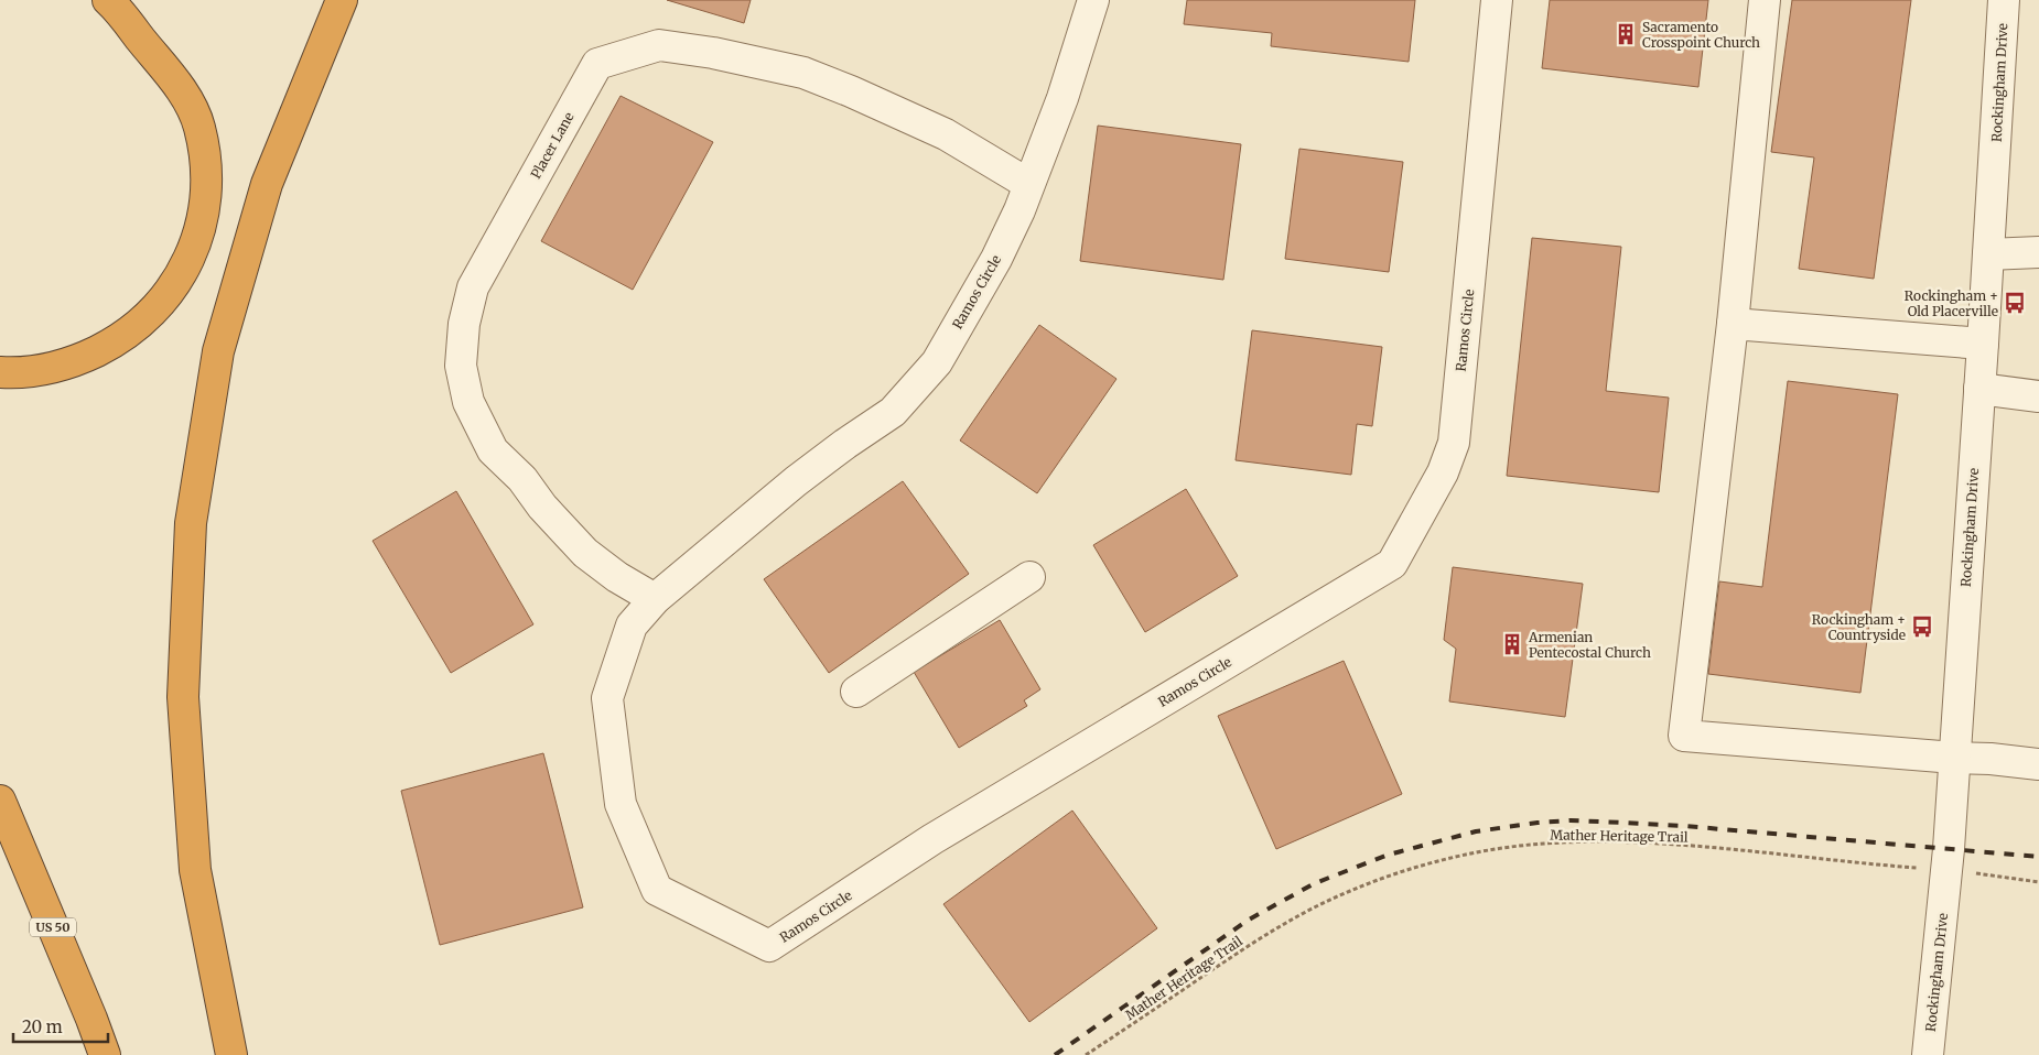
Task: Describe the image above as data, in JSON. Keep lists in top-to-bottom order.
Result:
{
  "streets": {
    "highway": ["US 50"],
    "street": ["Rockingham Drive", "Placer Lane", "Ramos Circle"],
    "path": ["Mather Heritage Trail"]
  },
  "crossings": [
    ["Rockingham Drive", "Mather Heritage Trail"],
    ["Placer Lane", "Ramos Circle"]
  ],
  "places": {
    "building": ["Sacramento Crosspoint Church", "Armenian Pentecostal Church"],
    "bus stop": ["Rockingham + Old Placerville", "Rockingham + Countryside"]
  },
  "scale_bar": "20 m"
}
